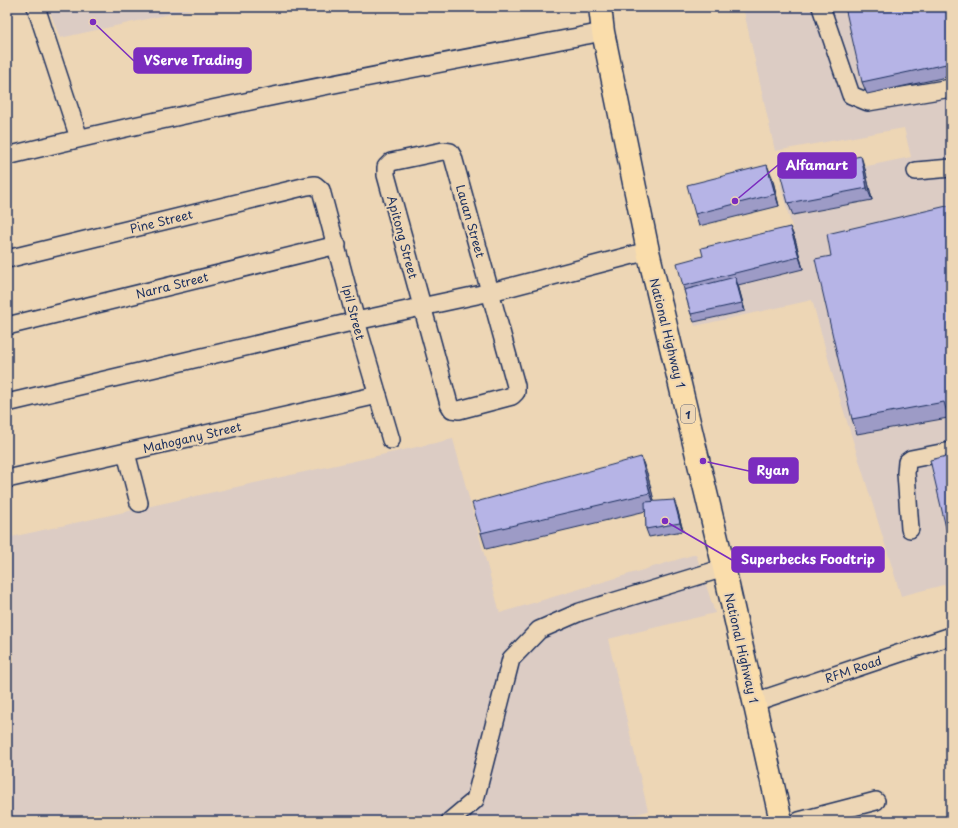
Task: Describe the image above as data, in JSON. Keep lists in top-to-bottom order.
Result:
{
  "streets": {
    "highway": ["National Highway 1", "1"],
    "street": [
      "Pine Street",
      "Lauan Street",
      "Apitong Street",
      "Narra Street",
      "Ipil Street",
      "Mahogany Street",
      "RFM Road"
    ]
  },
  "crossings": [
    ["Pine Street", "Ipil Street"],
    ["Lauan Street", "Apitong Street"],
    ["Narra Street", "Ipil Street"],
    ["Ipil Street", "Mahogany Street"],
    ["National Highway 1", "RFM Road"]
  ],
  "places": [
    "VServe Trading",
    "Alfamart",
    "Ryan",
    "Superbecks Foodtrip"
  ]
}
